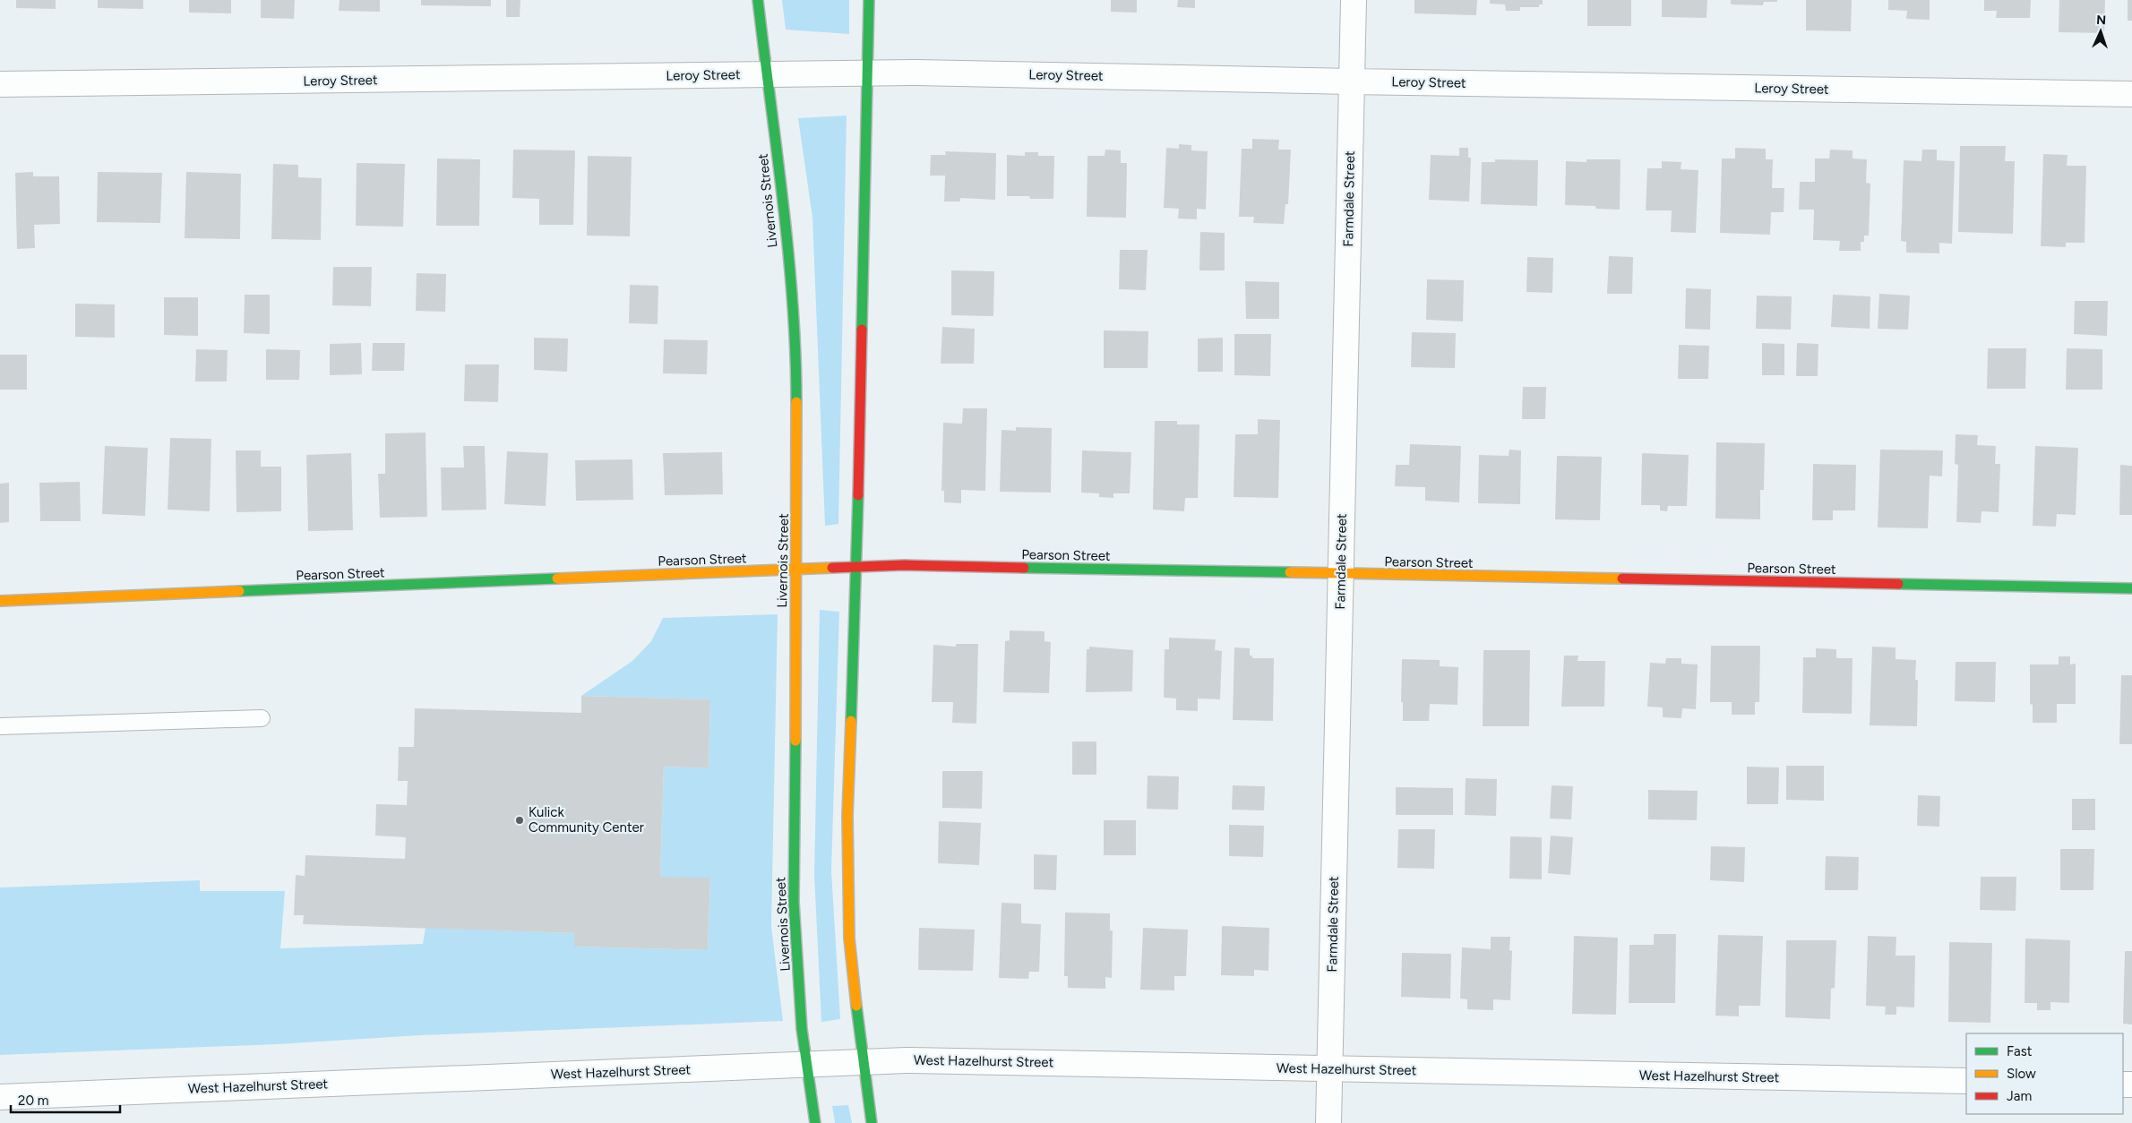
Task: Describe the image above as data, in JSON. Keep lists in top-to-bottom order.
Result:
{
  "streets": {
    "street": [
      "Leroy Street",
      "Farmdale Street",
      "Livernois Street",
      "Pearson Street",
      "West Hazelhurst Street"
    ]
  },
  "crossings": [
    ["Leroy Street", "Farmdale Street"],
    ["Leroy Street", "Livernois Street"],
    ["Farmdale Street", "Pearson Street"],
    ["Farmdale Street", "West Hazelhurst Street"],
    ["Livernois Street", "Pearson Street"],
    ["Livernois Street", "West Hazelhurst Street"]
  ],
  "places": ["Kulick Community Center"],
  "legend": ["Fast", "Slow", "Jam"],
  "scale_bar": "20 m",
  "north": "top"
}
